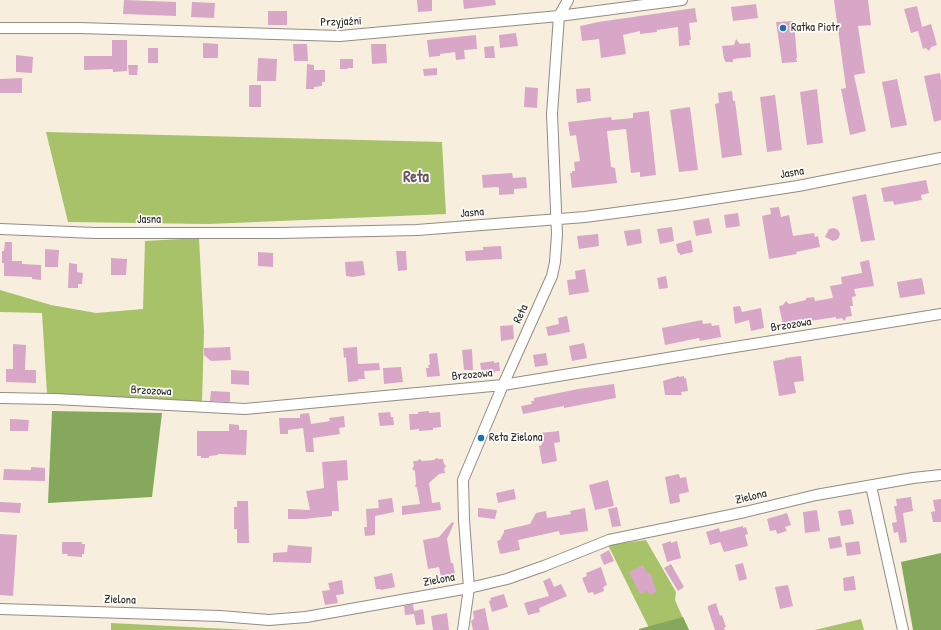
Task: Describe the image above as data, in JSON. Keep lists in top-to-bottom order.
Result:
{
  "streets": {
    "street": [
      "Przyjaźni",
      "Jasna",
      "Reta",
      "Brzozowa",
      "Zielona"
    ]
  },
  "crossings": [
    ["Przyjaźni", "Reta"],
    ["Jasna", "Reta"],
    ["Reta", "Brzozowa"],
    ["Reta", "Zielona"]
  ],
  "districts": ["Reta"],
  "places": ["Ratka Piotr", "Reta Zielona"]
}
